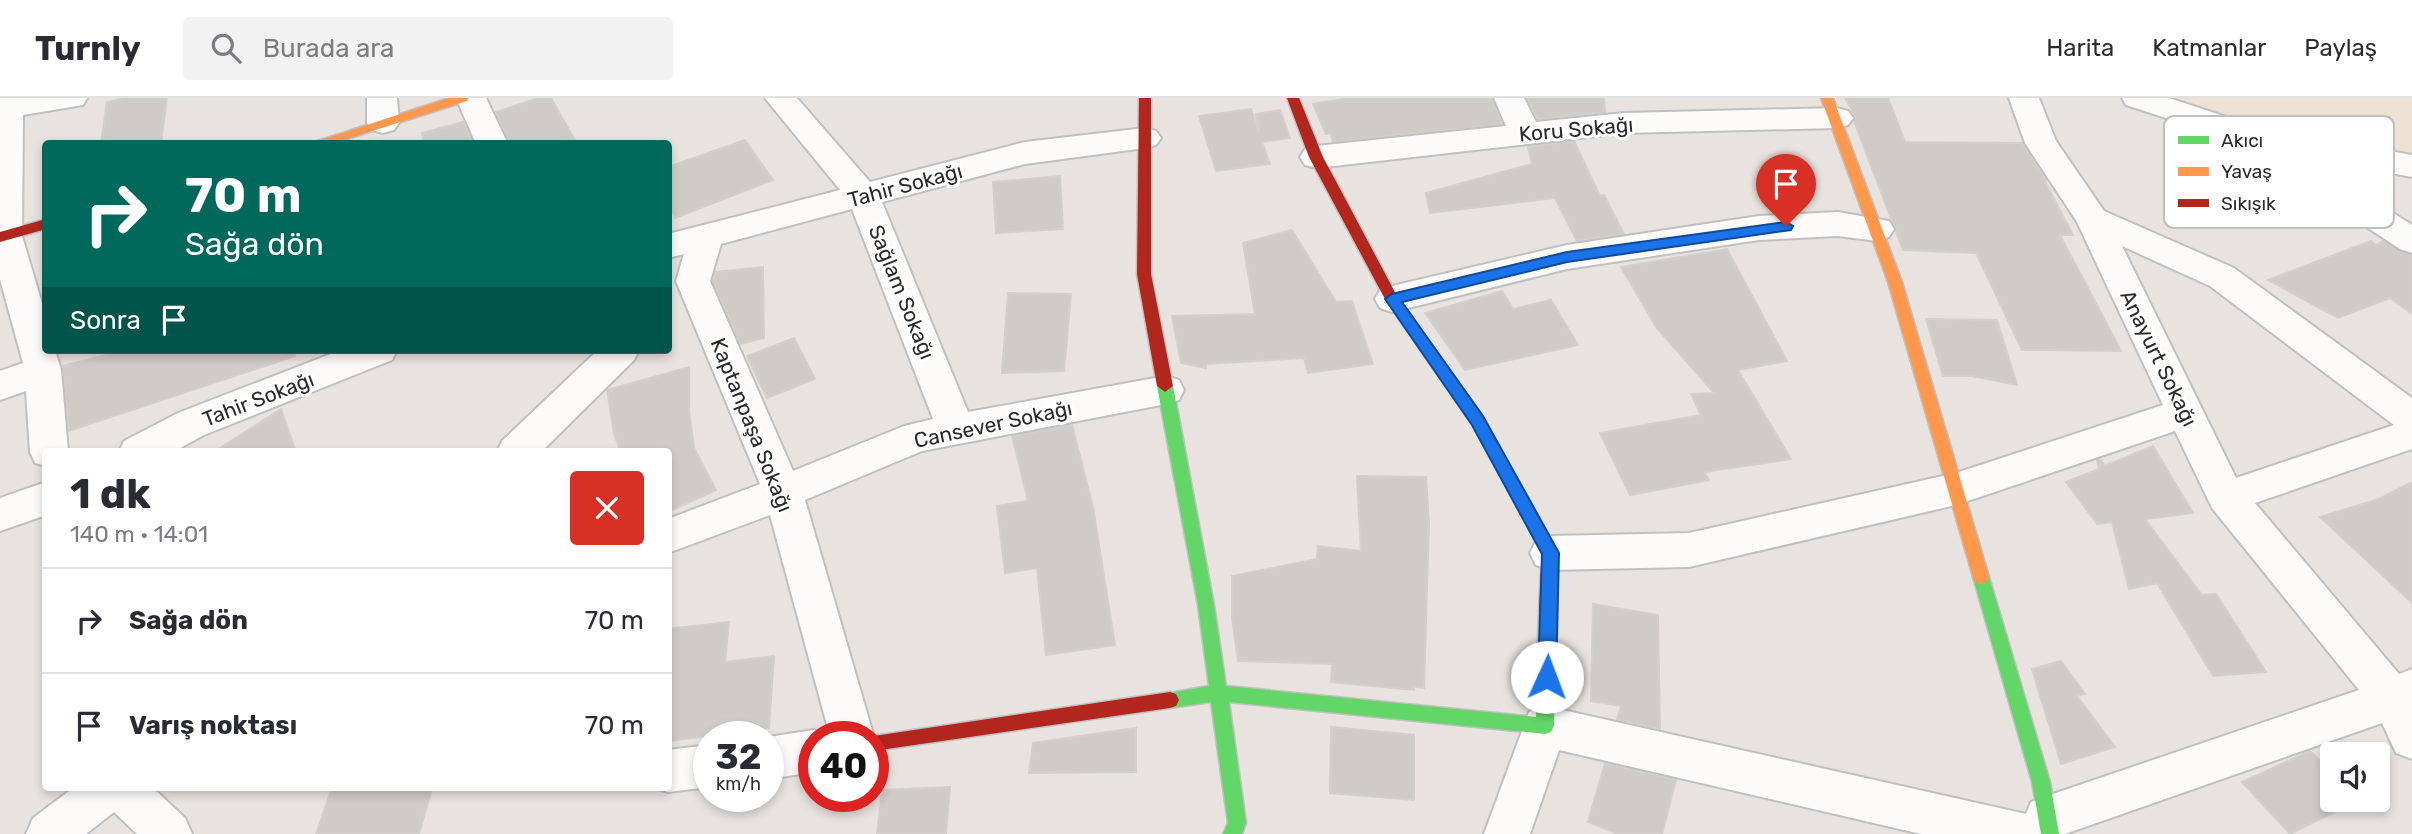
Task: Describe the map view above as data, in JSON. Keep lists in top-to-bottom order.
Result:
{
  "streets": {
    "street": [
      "Koru Sokağı",
      "Tahir Sokağı",
      "Sağlam Sokağı",
      "Anayurt Sokağı",
      "Cansever Sokağı",
      "Kaptanpaşa Sokağı"
    ]
  },
  "crossings": [
    ["Tahir Sokağı", "Sağlam Sokağı"],
    ["Tahir Sokağı", "Kaptanpaşa Sokağı"],
    ["Sağlam Sokağı", "Cansever Sokağı"],
    ["Cansever Sokağı", "Kaptanpaşa Sokağı"]
  ],
  "legend": ["Akıcı", "Yavaş", "Sıkışık"],
  "page": {
    "header": "Turnly",
    "search": "Burada ara",
    "nav": ["Harita", "Katmanlar", "Paylaş"],
    "turn": ["70 m", "Sağa dön"],
    "then": "Sonra",
    "heading": ["1 dk", "140 m · 14:01"],
    "list": [
      {
        "name": "Sağa dön",
        "value": "70 m"
      },
      {
        "name": "Varış noktası",
        "value": "70 m"
      }
    ],
    "speed": "32 km/h",
    "limit": "40"
  }
}
